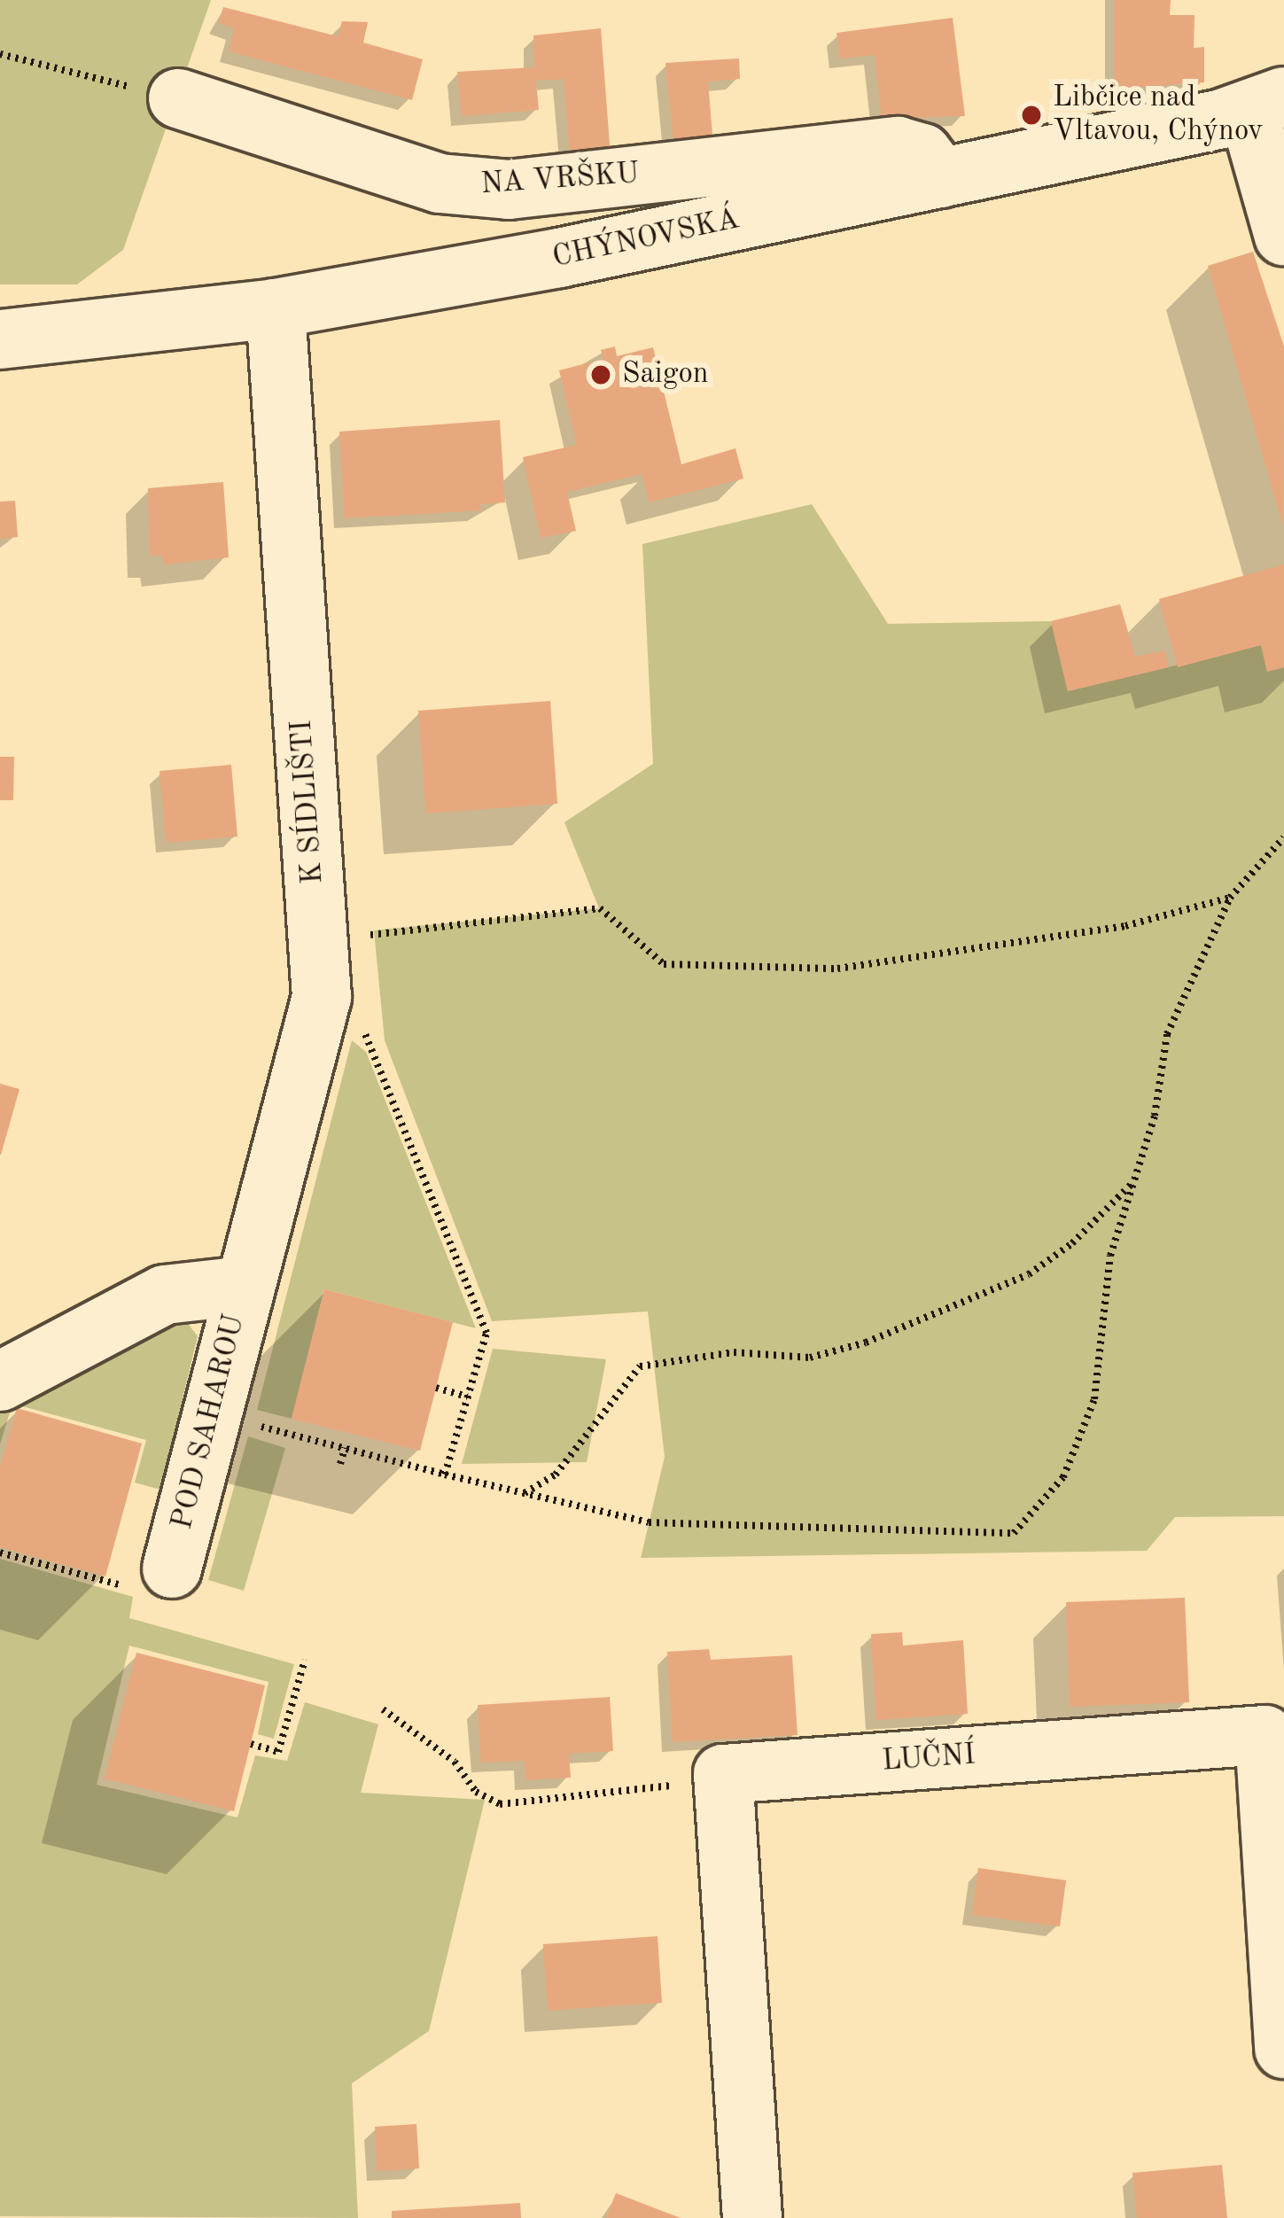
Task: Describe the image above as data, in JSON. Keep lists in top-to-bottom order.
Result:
{
  "streets": {
    "street": [
      "NA VRŠKU",
      "CHÝNOVSKÁ",
      "K SÍDLIŠTI",
      "POD SAHAROU",
      "LUČNÍ"
    ]
  },
  "crossings": [
    ["NA VRŠKU", "CHÝNOVSKÁ"],
    ["CHÝNOVSKÁ", "K SÍDLIŠTI"],
    ["K SÍDLIŠTI", "POD SAHAROU"]
  ],
  "places": ["Libčice nad Vltavou, Chýnov", "Saigon"]
}
